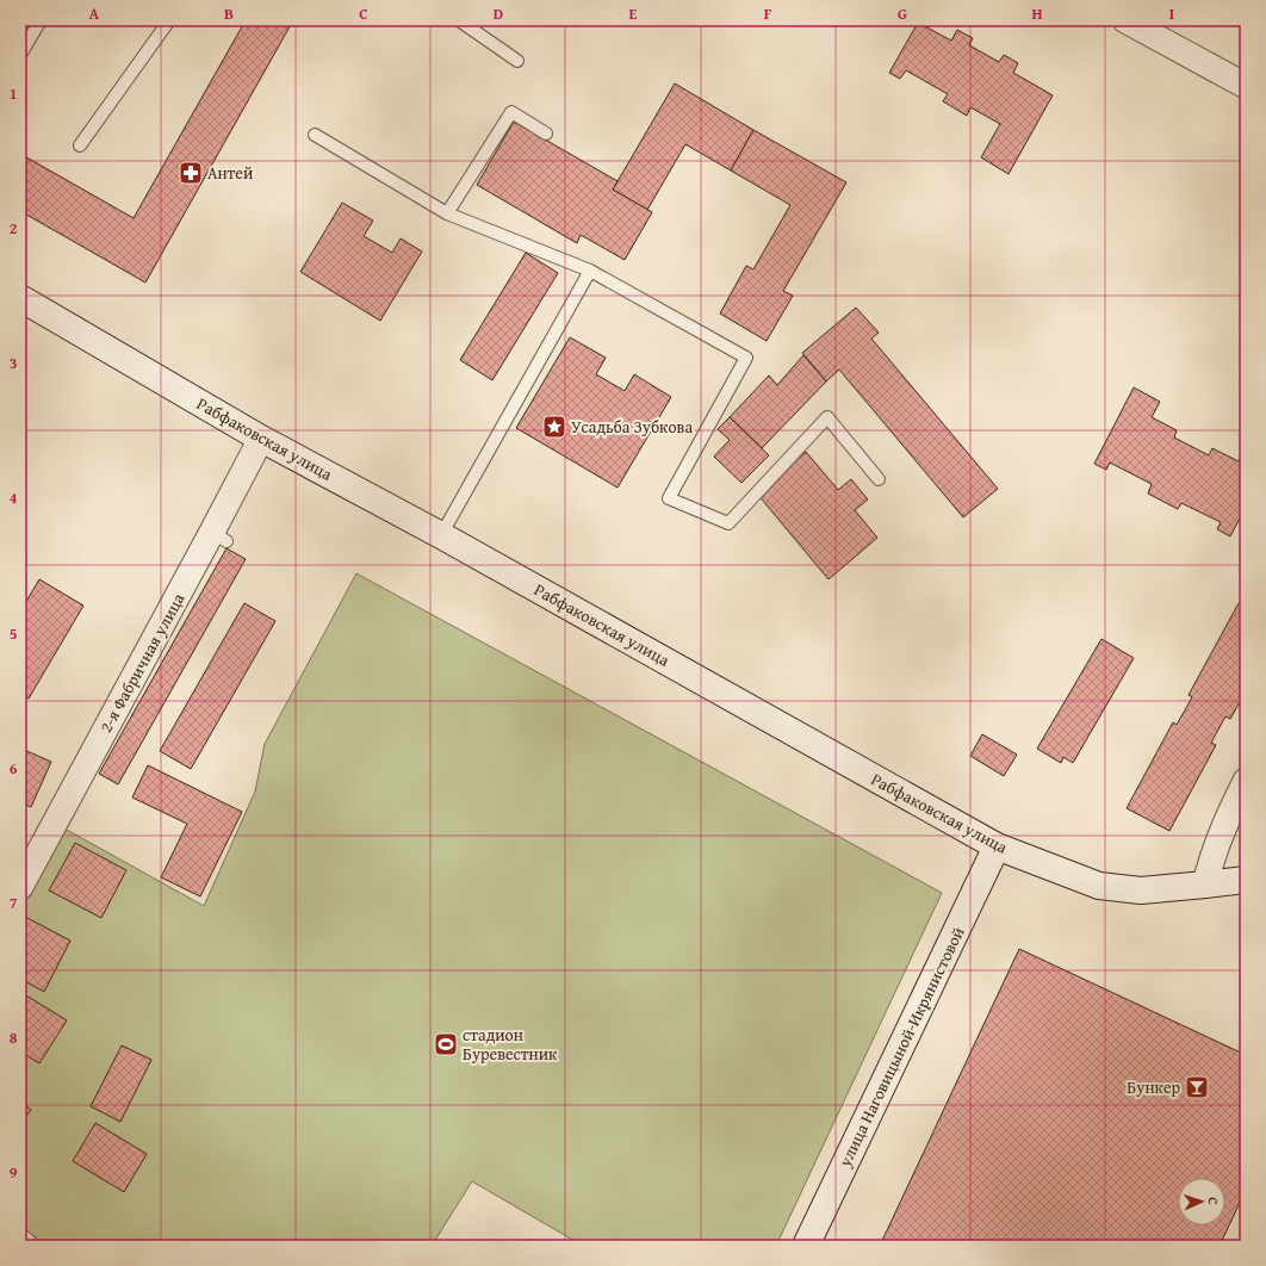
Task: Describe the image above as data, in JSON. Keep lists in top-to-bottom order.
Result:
{
  "streets": {
    "main road": ["Рабфаковская улица", "улица Наговицыной-Икрянистовой"],
    "street": ["2-я Фабричная улица"]
  },
  "crossings": [
    ["Рабфаковская улица", "2-я Фабричная улица"],
    ["Рабфаковская улица", "улица Наговицыной-Икрянистовой"]
  ],
  "places": {
    "pharmacy": ["Антей"],
    "place": ["Усадьба Зубкова"],
    "sports": ["стадион Буревестник"],
    "bar": ["Бункер"]
  },
  "north": "right",
  "grid": {
    "columns": [
      "A",
      "B",
      "C",
      "D",
      "E",
      "F",
      "G",
      "H",
      "I"
    ],
    "rows": [
      "1",
      "2",
      "3",
      "4",
      "5",
      "6",
      "7",
      "8",
      "9"
    ]
  }
}
